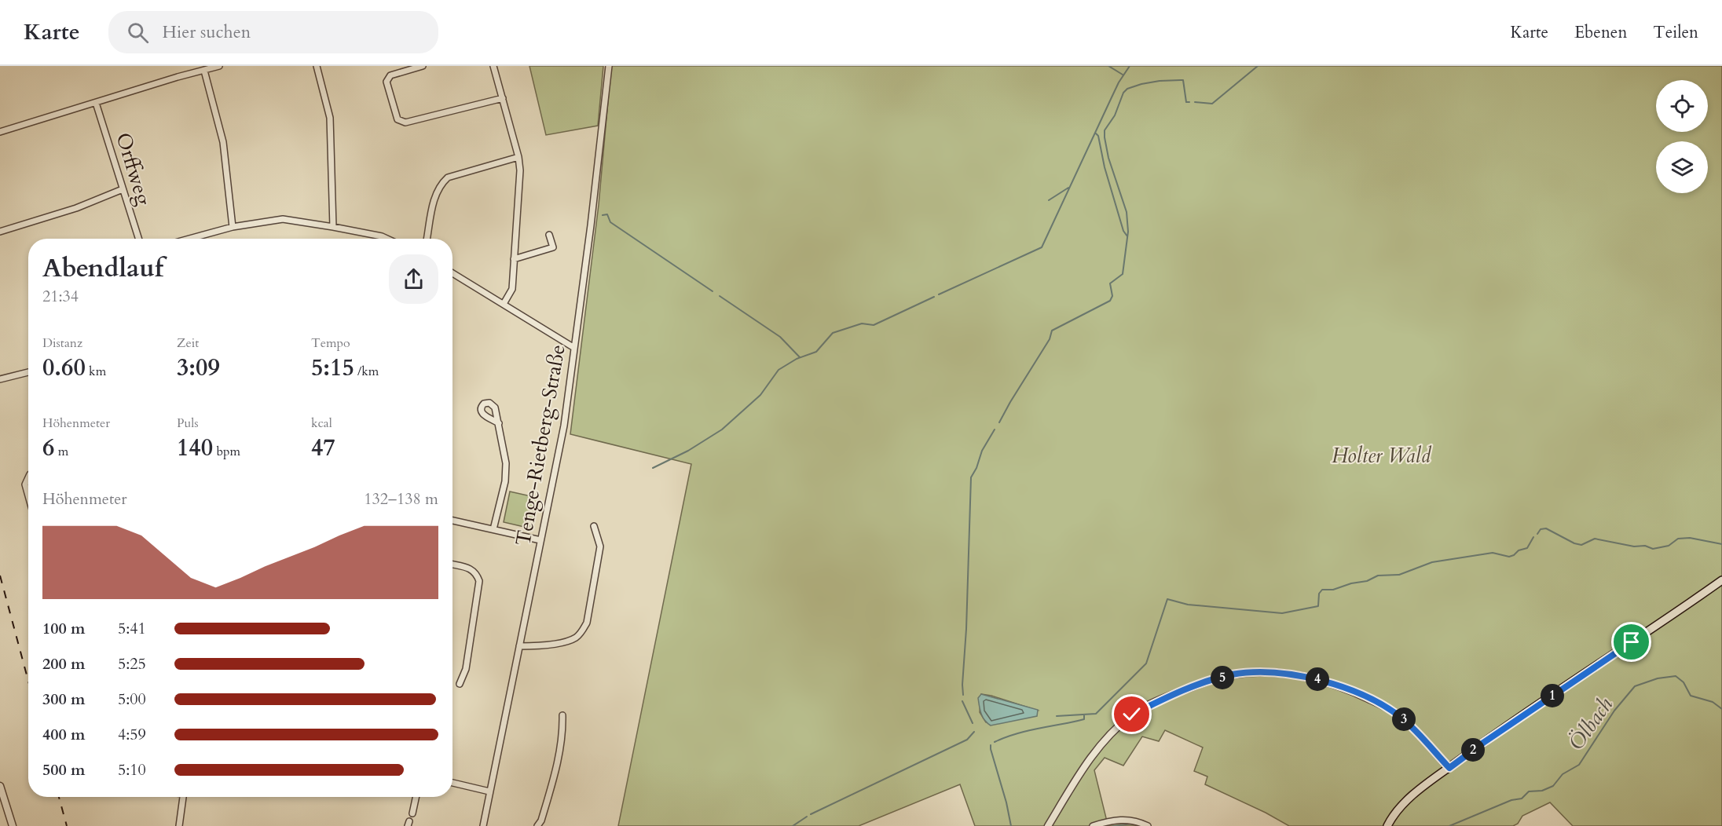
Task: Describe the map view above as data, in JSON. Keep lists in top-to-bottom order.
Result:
{
  "streets": {
    "street": ["Orffweg", "Tenge-Rietberg-Straße"]
  },
  "water": ["Ölbach"],
  "parks": ["Holter Wald"],
  "page": {
    "header": "Karte",
    "search": "Hier suchen",
    "nav": ["Karte", "Ebenen", "Teilen"],
    "heading": ["Abendlauf", "21:34"],
    "stats": [
      ["Distanz", "0.60 km"],
      ["Zeit", "3:09"],
      ["Tempo", "5:15 /km"],
      ["Höhenmeter", "6 m"],
      ["Puls", "140 bpm"],
      ["kcal", "47"]
    ],
    "chart": ["Höhenmeter", "132–138 m"],
    "list": [
      {
        "name": "100 m",
        "note": "5:41"
      },
      {
        "name": "200 m",
        "note": "5:25"
      },
      {
        "name": "300 m",
        "note": "5:00"
      },
      {
        "name": "400 m",
        "note": "4:59"
      },
      {
        "name": "500 m",
        "note": "5:10"
      }
    ],
    "pins": [
      "5",
      "4",
      "1",
      "3",
      "2"
    ]
  }
}
